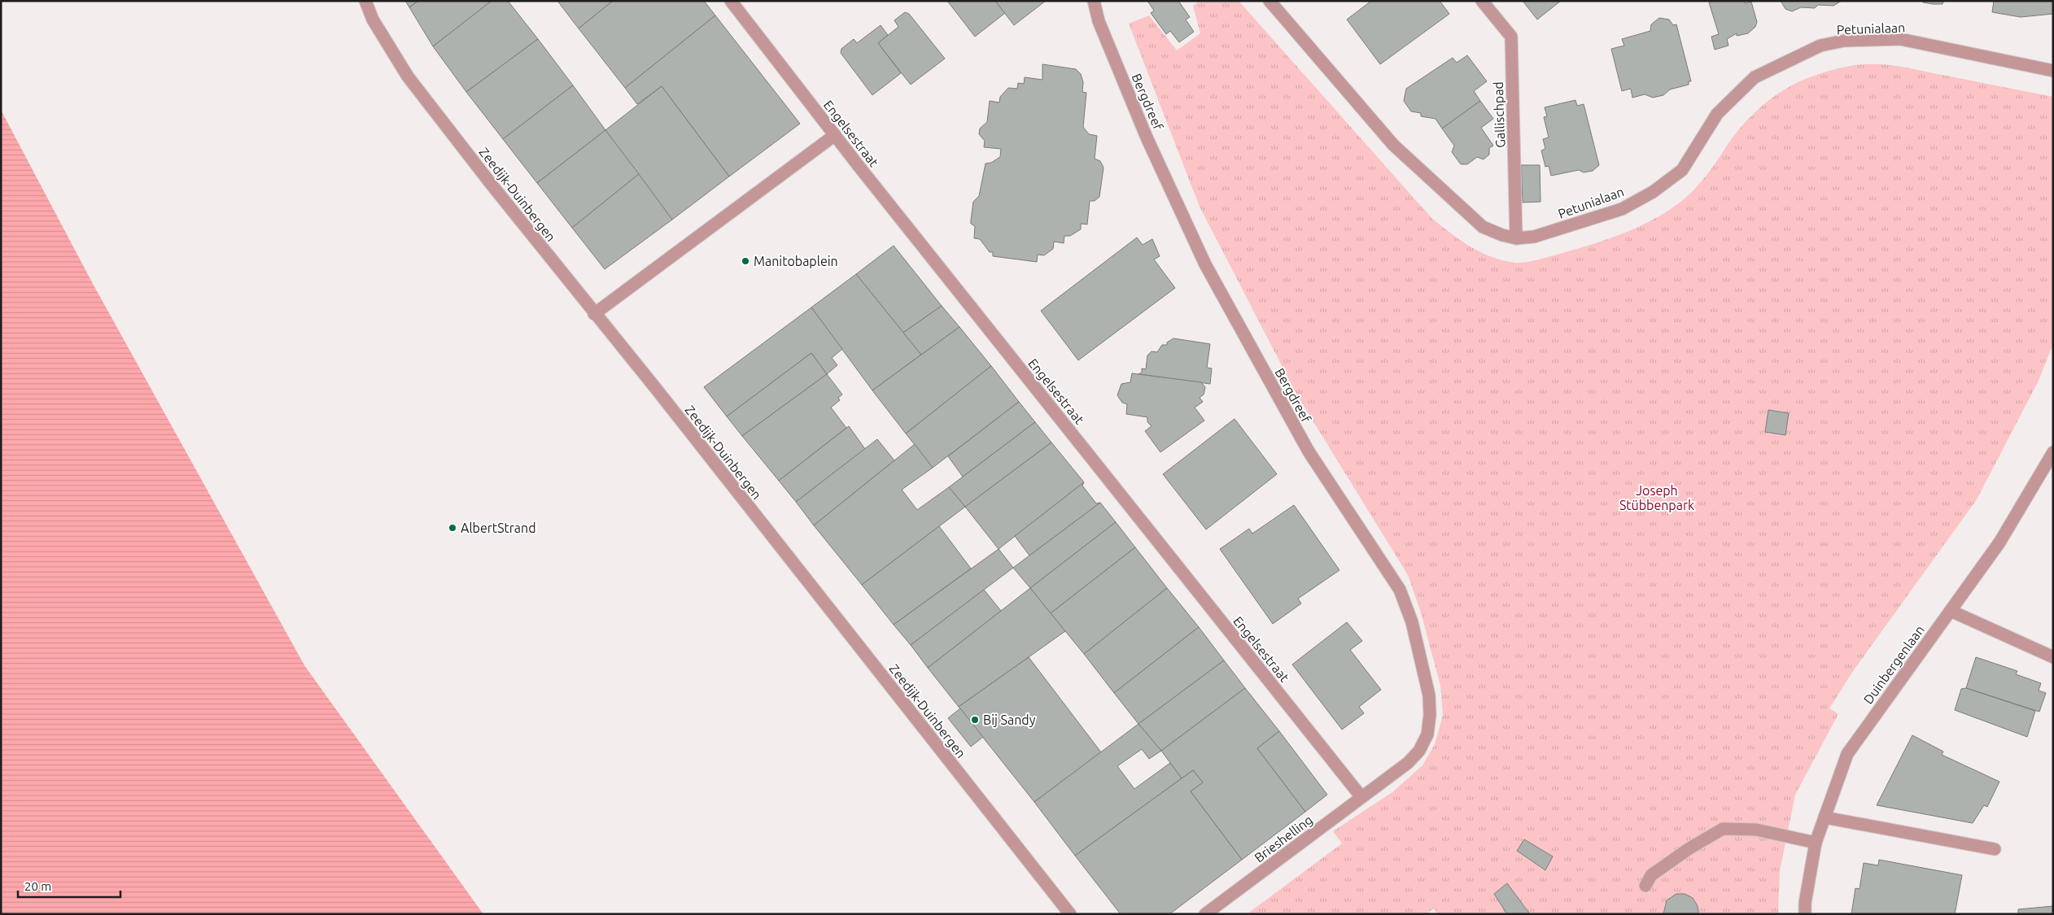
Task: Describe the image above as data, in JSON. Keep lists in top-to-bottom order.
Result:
{
  "streets": {
    "street": [
      "Petunialaan",
      "Bergdreef",
      "Gallischpad",
      "Engelsestraat",
      "Zeedijk-Duinbergen",
      "Duinbergenlaan",
      "Brieshelling"
    ]
  },
  "crossings": [
    ["Petunialaan", "Gallischpad"],
    ["Bergdreef", "Brieshelling"],
    ["Engelsestraat", "Brieshelling"]
  ],
  "parks": ["Joseph Stübbenpark"],
  "places": ["Manitobaplein", "AlbertStrand", "Bij Sandy"],
  "scale_bar": "20 m"
}
